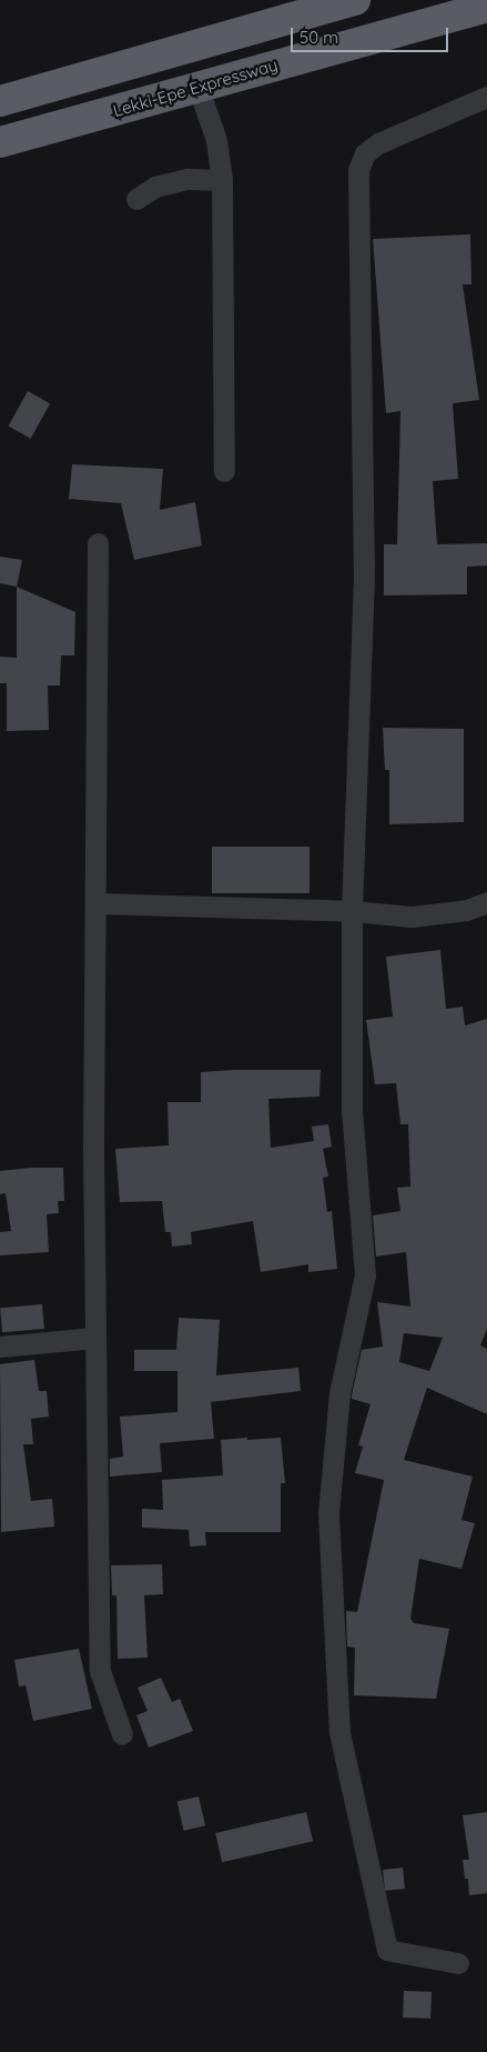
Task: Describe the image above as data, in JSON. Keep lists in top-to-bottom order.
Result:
{
  "streets": {
    "highway": ["Lekki-Epe Expressway"]
  },
  "scale_bar": "50 m"
}
